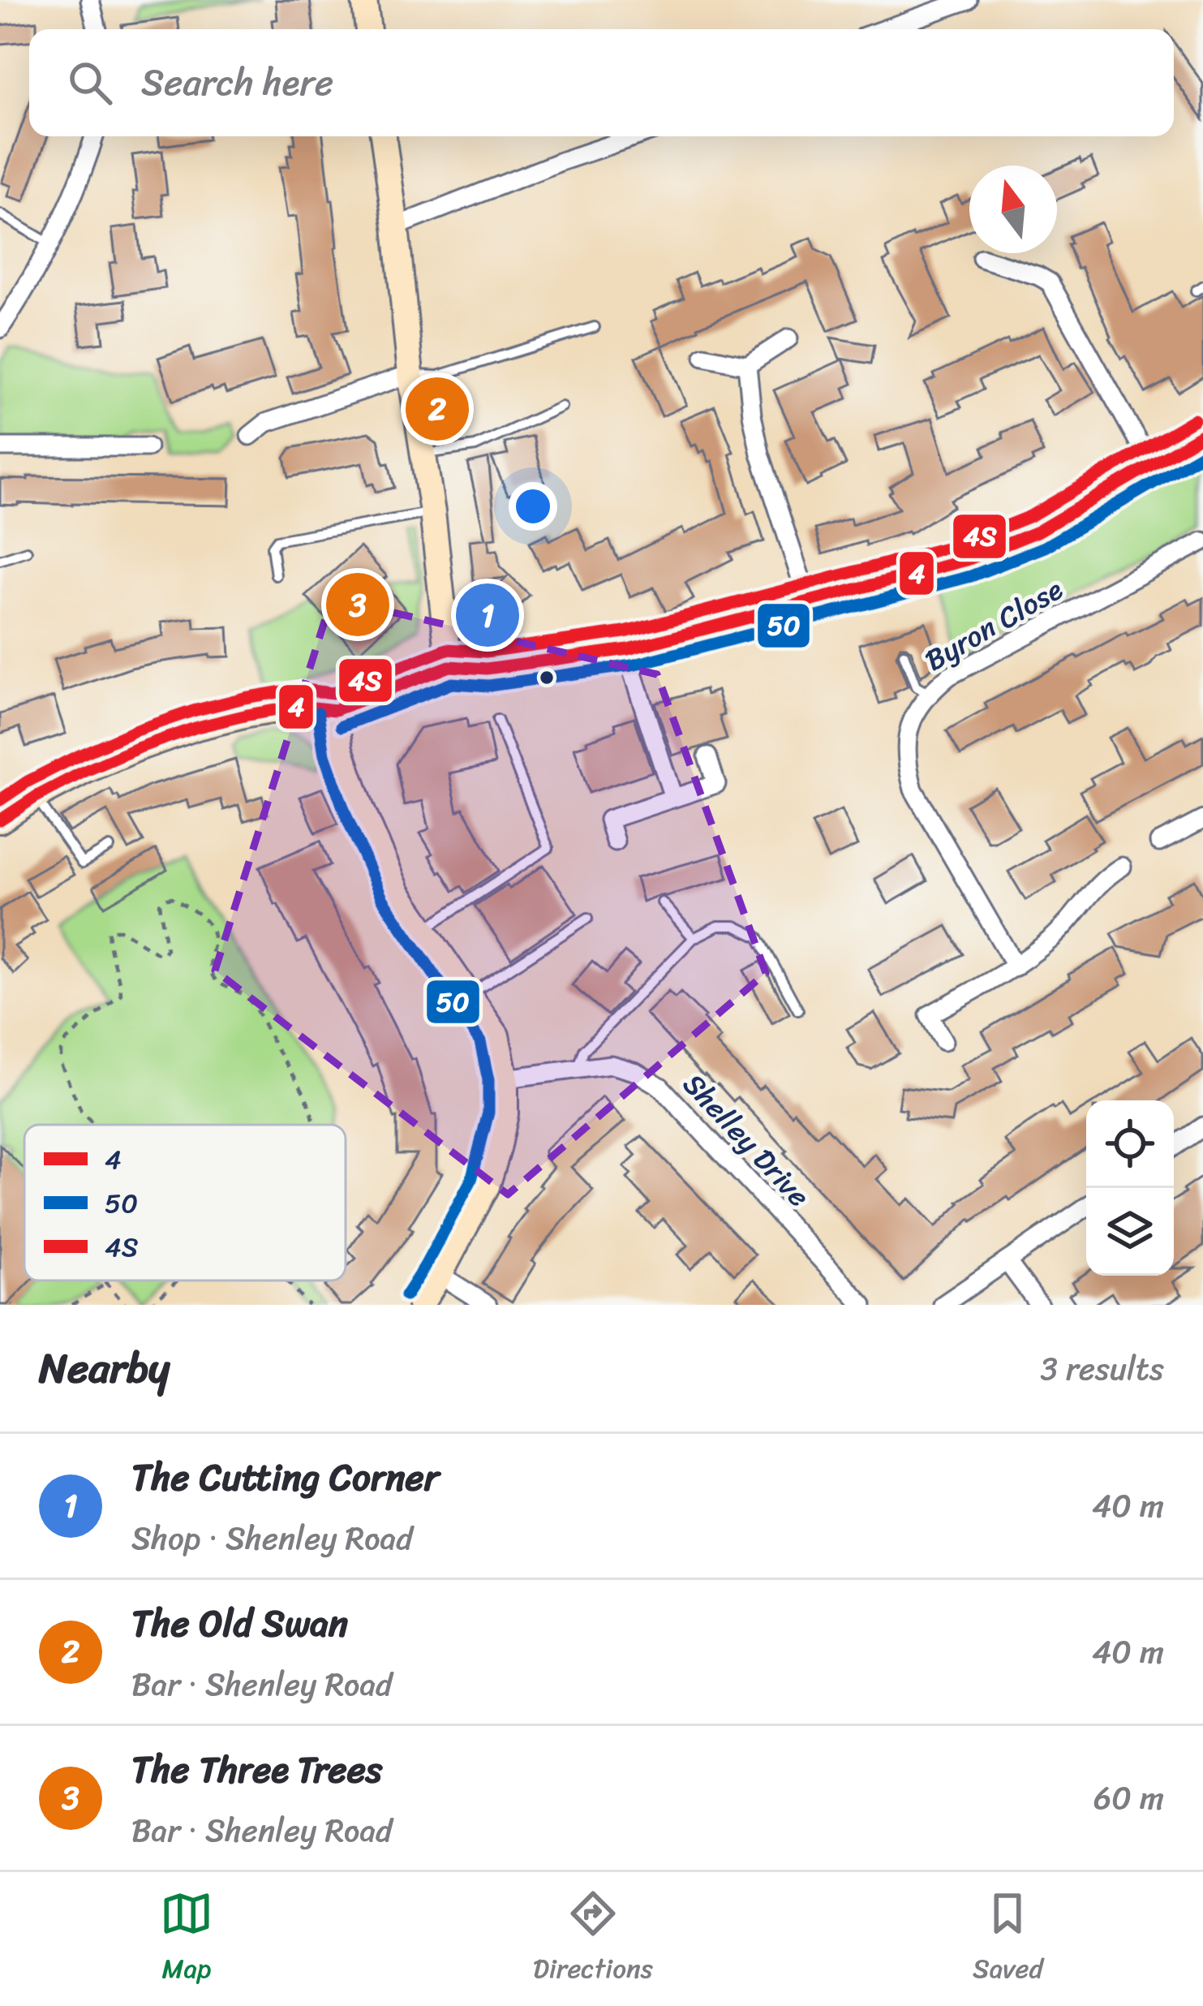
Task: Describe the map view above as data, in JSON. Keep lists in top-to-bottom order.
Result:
{
  "streets": {
    "street": ["Byron Close", "Shelley Drive"]
  },
  "lines": ["transit line 4S", "transit line 4", "transit line 50"],
  "legend": ["4", "50", "4S"],
  "north": "top",
  "page": {
    "search": "Search here",
    "pins": ["2", "3", "1"],
    "heading": ["Nearby", "3 results"],
    "list": [
      {
        "mark": "1",
        "name": "The Cutting Corner",
        "note": "Shop · Shenley Road",
        "value": "40 m"
      },
      {
        "mark": "2",
        "name": "The Old Swan",
        "note": "Bar · Shenley Road",
        "value": "40 m"
      },
      {
        "mark": "3",
        "name": "The Three Trees",
        "note": "Bar · Shenley Road",
        "value": "60 m"
      }
    ],
    "nav": ["Map", "Directions", "Saved"]
  }
}
